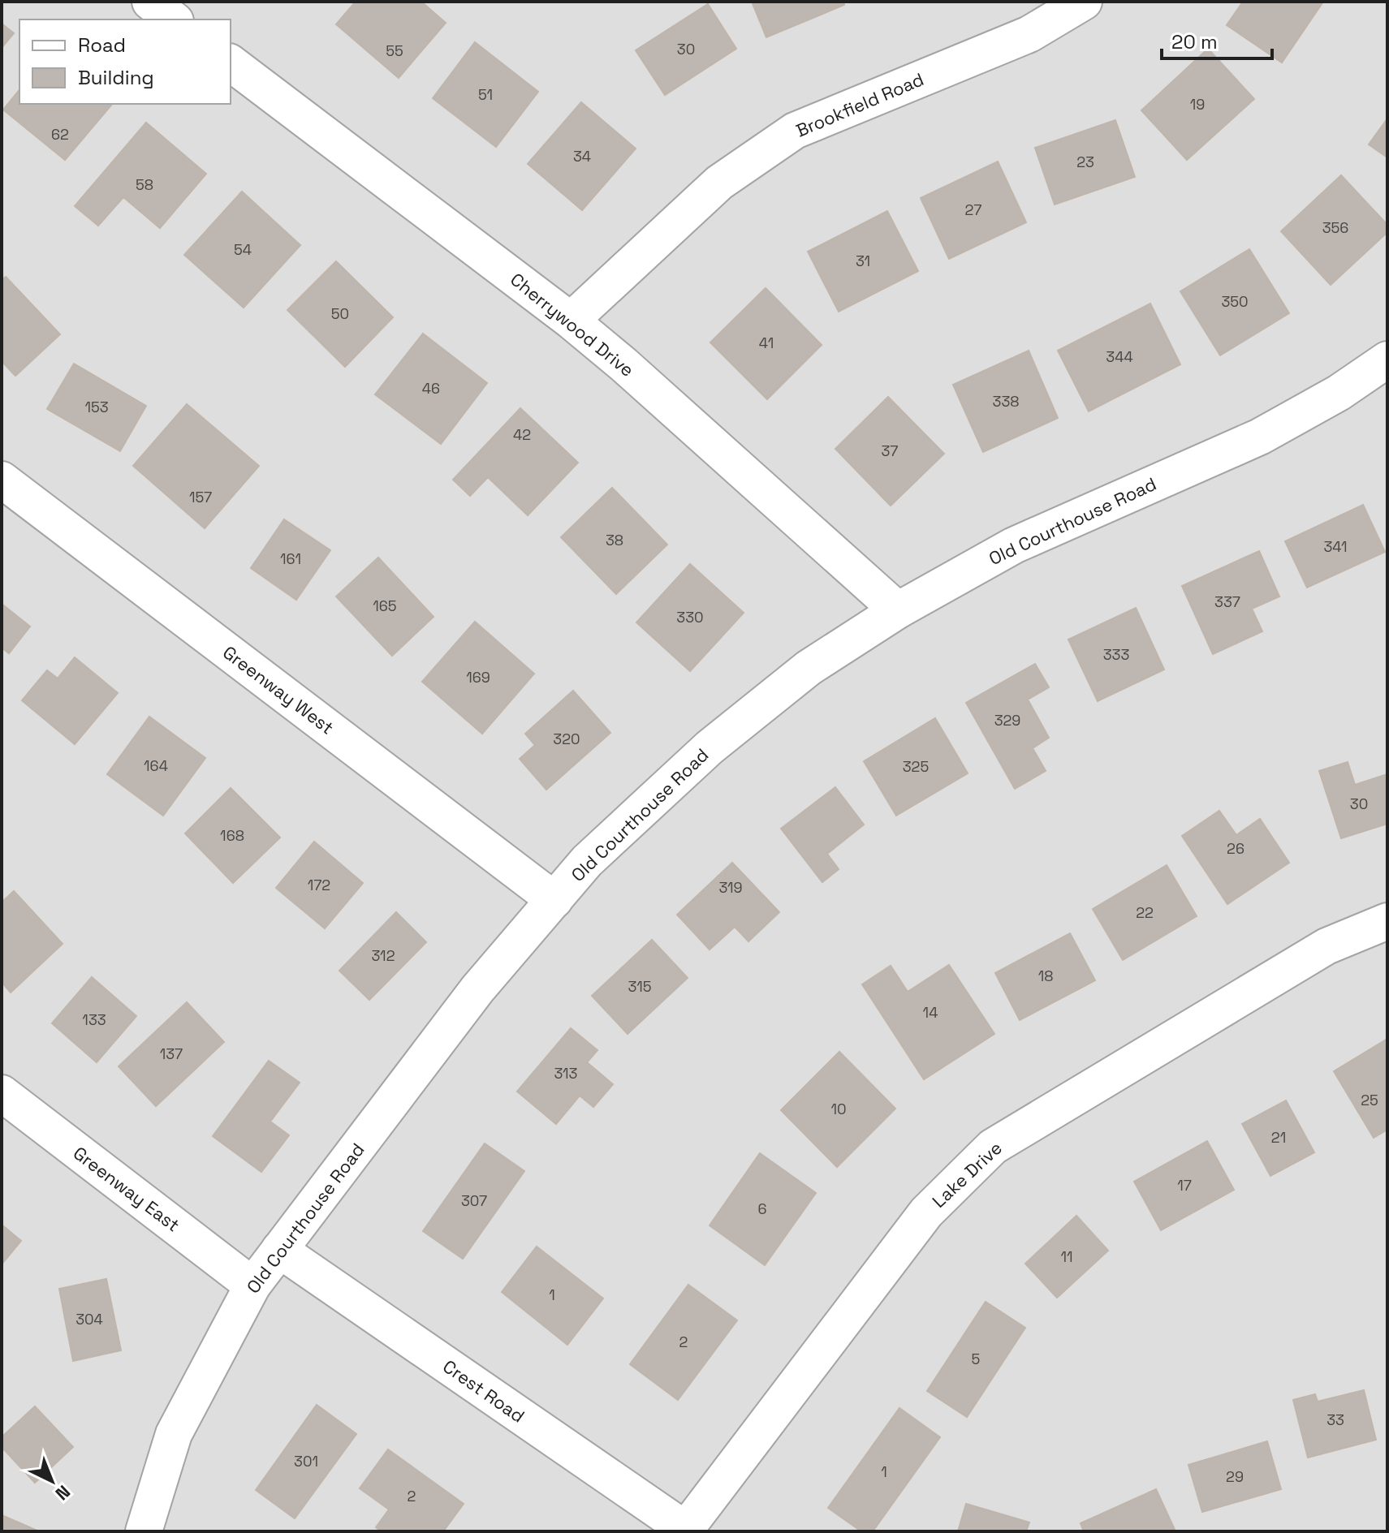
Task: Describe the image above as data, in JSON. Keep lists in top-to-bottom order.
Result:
{
  "streets": {
    "street": [
      "Brookfield Road",
      "Cherrywood Drive",
      "Old Courthouse Road",
      "Greenway West",
      "Lake Drive",
      "Greenway East",
      "Crest Road"
    ]
  },
  "crossings": [
    ["Brookfield Road", "Cherrywood Drive"],
    ["Cherrywood Drive", "Old Courthouse Road"],
    ["Old Courthouse Road", "Greenway West"],
    ["Old Courthouse Road", "Greenway East"],
    ["Old Courthouse Road", "Crest Road"],
    ["Lake Drive", "Crest Road"]
  ],
  "house_numbers": [
    "30",
    "55",
    "51",
    "19",
    "62",
    "34",
    "23",
    "58",
    "27",
    "356",
    "54",
    "31",
    "350",
    "50",
    "41",
    "344",
    "46",
    "338",
    "153",
    "42",
    "37",
    "157",
    "38",
    "341",
    "161",
    "337",
    "165",
    "330",
    "333",
    "169",
    "329",
    "320",
    "164",
    "325",
    "30",
    "168",
    "26",
    "172",
    "319",
    "22",
    "312",
    "18",
    "315",
    "14",
    "133",
    "137",
    "313",
    "25",
    "10",
    "21",
    "17",
    "307",
    "6",
    "11",
    "1",
    "304",
    "2",
    "5",
    "33",
    "301",
    "1",
    "29",
    "2"
  ],
  "legend": ["Road", "Building"],
  "scale_bar": "20 m",
  "north": "bottom right"
}
